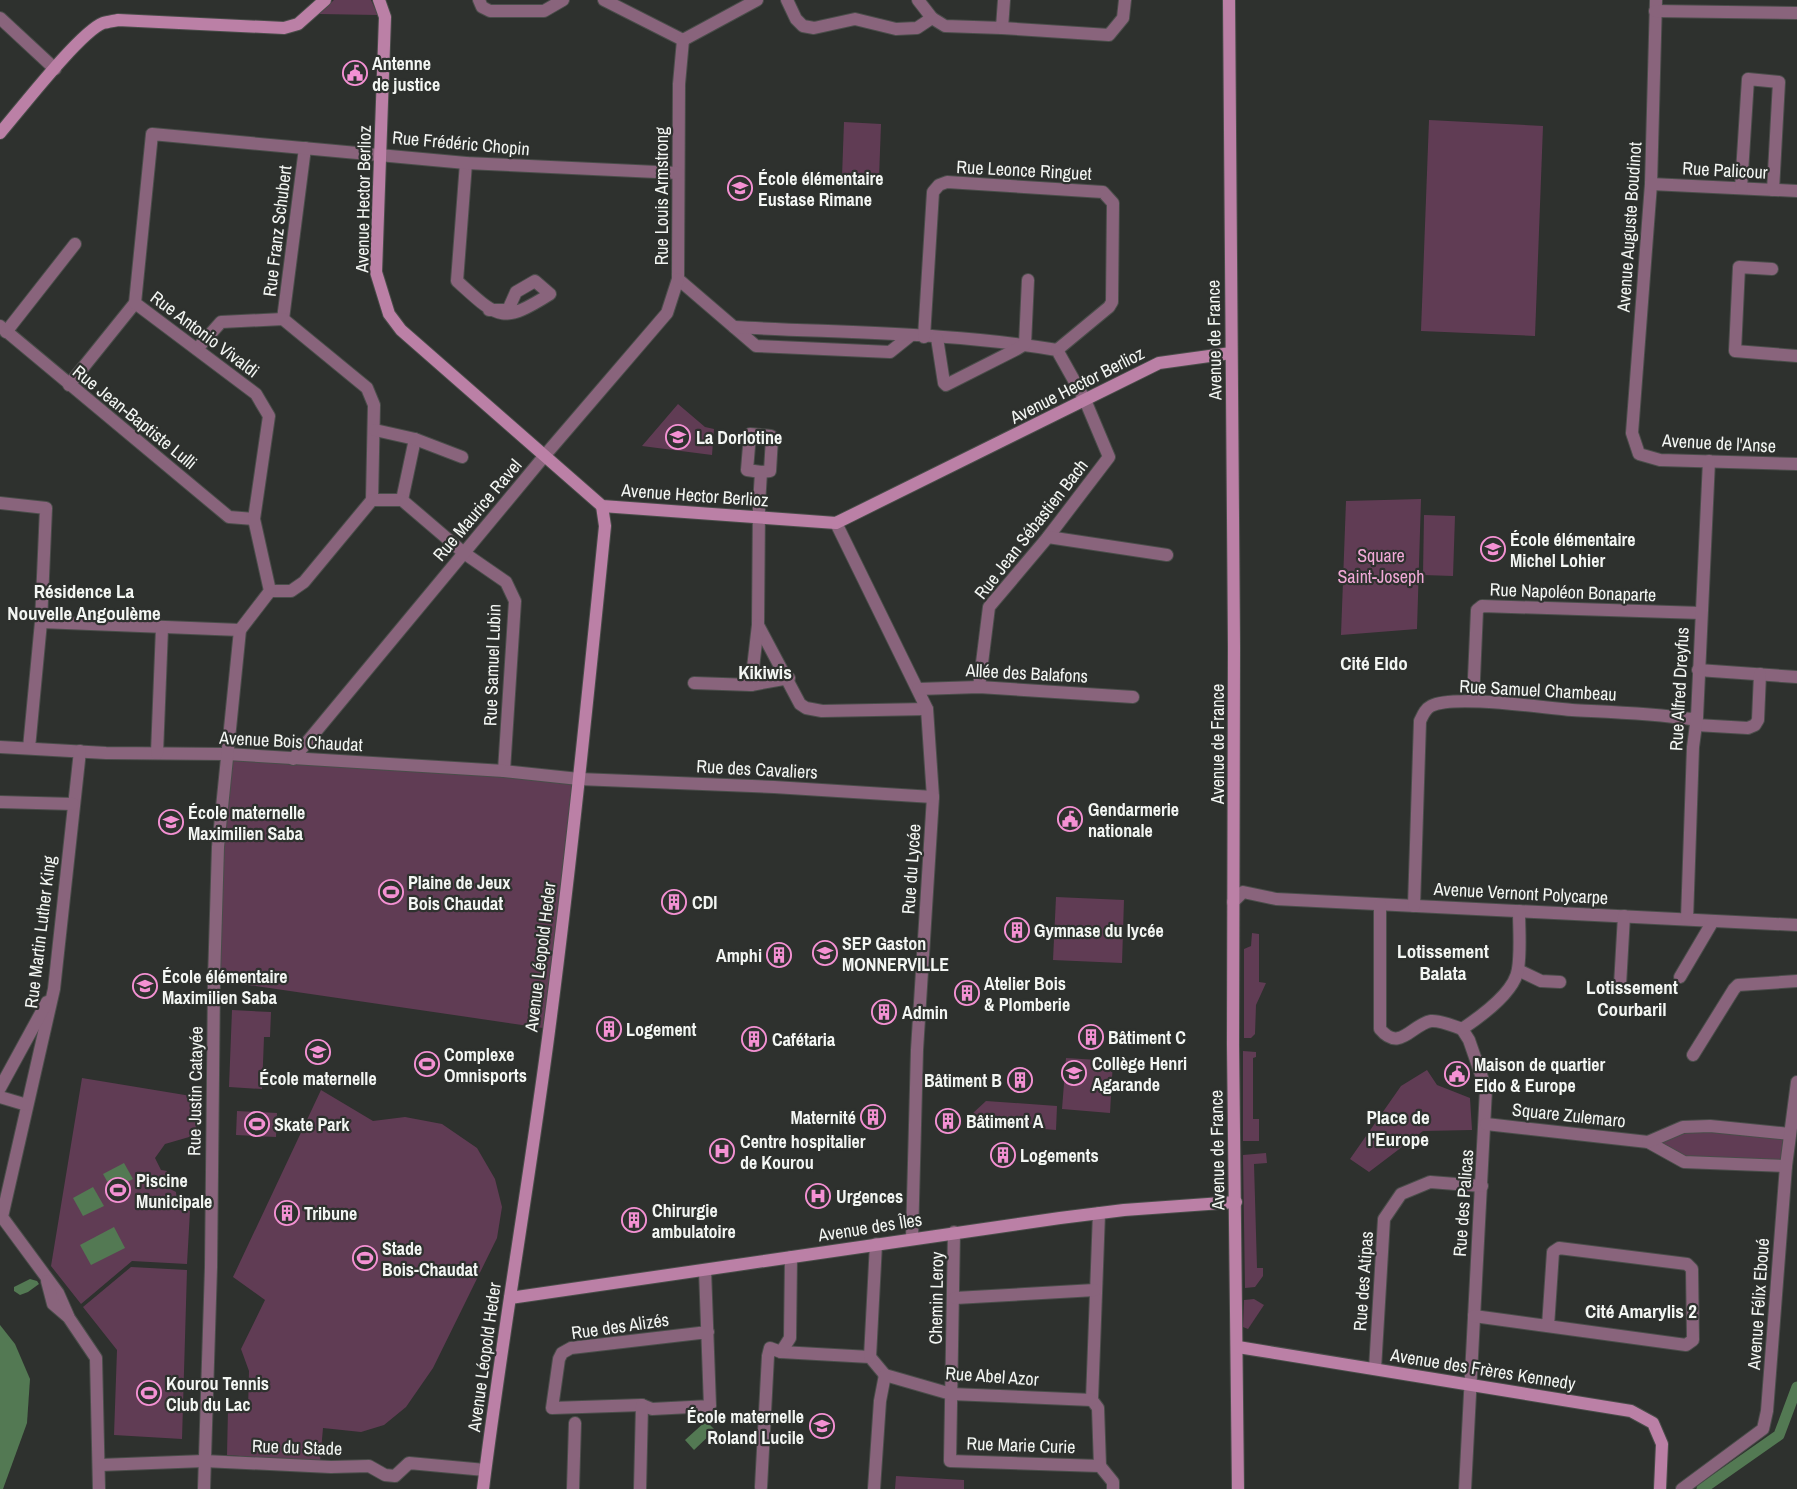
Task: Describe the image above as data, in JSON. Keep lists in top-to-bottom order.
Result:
{
  "streets": {
    "street": [
      "Rue Frédéric Chopin",
      "Rue Leonce Ringuet",
      "Rue Palicour",
      "Rue Louis Armstrong",
      "Avenue Hector Berlioz",
      "Avenue Auguste Boudinot",
      "Rue Franz Schubert",
      "Rue Antonio Vivaldi",
      "Avenue de France",
      "Rue Jean-Baptiste Lulli",
      "Avenue de l'Anse",
      "Rue Maurice Ravel",
      "Rue Jean Sébastien Bach",
      "Rue Napoléon Bonaparte",
      "Rue Samuel Lubin",
      "Allée des Balafons",
      "Rue Alfred Dreyfus",
      "Rue Samuel Chambeau",
      "Avenue Bois Chaudat",
      "Rue des Cavaliers",
      "Rue du Lycée",
      "Avenue Vernont Polycarpe",
      "Rue Martin Luther King",
      "Avenue Léopold Heder",
      "Rue Justin Catayée",
      "Square Zulemaro",
      "Rue des Palicas",
      "Avenue des Îles",
      "Rue des Atipas",
      "Chemin Leroy",
      "Avenue Félix Eboué",
      "Rue des Alizés",
      "Avenue des Frères Kennedy",
      "Rue Abel Azor",
      "Rue Marie Curie",
      "Rue du Stade"
    ]
  },
  "crossings": [
    ["Rue Frédéric Chopin", "Rue Louis Armstrong"],
    ["Rue Frédéric Chopin", "Avenue Hector Berlioz"],
    ["Rue Frédéric Chopin", "Rue Franz Schubert"],
    ["Rue Frédéric Chopin", "Rue Antonio Vivaldi"],
    ["Rue Palicour", "Avenue Auguste Boudinot"],
    ["Rue Louis Armstrong", "Rue Maurice Ravel"],
    ["Avenue Hector Berlioz", "Avenue de France"],
    ["Avenue Hector Berlioz", "Rue Maurice Ravel"],
    ["Avenue Hector Berlioz", "Rue Jean Sébastien Bach"],
    ["Avenue Hector Berlioz", "Rue du Lycée"],
    ["Avenue Hector Berlioz", "Avenue Léopold Heder"],
    ["Avenue Auguste Boudinot", "Avenue de l'Anse"],
    ["Rue Antonio Vivaldi", "Rue Jean-Baptiste Lulli"],
    ["Avenue de France", "Avenue Vernont Polycarpe"],
    ["Avenue de France", "Avenue des Îles"],
    ["Avenue de France", "Avenue des Frères Kennedy"],
    ["Avenue de l'Anse", "Rue Alfred Dreyfus"],
    ["Rue Maurice Ravel", "Rue Samuel Lubin"],
    ["Rue Maurice Ravel", "Avenue Bois Chaudat"],
    ["Rue Jean Sébastien Bach", "Allée des Balafons"],
    ["Rue Napoléon Bonaparte", "Rue Alfred Dreyfus"],
    ["Rue Napoléon Bonaparte", "Rue Samuel Chambeau"],
    ["Rue Samuel Lubin", "Avenue Bois Chaudat"],
    ["Allée des Balafons", "Rue du Lycée"],
    ["Rue Alfred Dreyfus", "Rue Samuel Chambeau"],
    ["Rue Alfred Dreyfus", "Avenue Vernont Polycarpe"],
    ["Rue Samuel Chambeau", "Avenue Vernont Polycarpe"],
    ["Avenue Bois Chaudat", "Rue des Cavaliers"],
    ["Avenue Bois Chaudat", "Rue Martin Luther King"],
    ["Avenue Bois Chaudat", "Avenue Léopold Heder"],
    ["Avenue Bois Chaudat", "Rue Justin Catayée"],
    ["Rue des Cavaliers", "Rue du Lycée"],
    ["Rue des Cavaliers", "Avenue Léopold Heder"],
    ["Rue du Lycée", "Avenue des Îles"],
    ["Rue Martin Luther King", "Rue du Stade"],
    ["Avenue Léopold Heder", "Avenue des Îles"],
    ["Avenue Léopold Heder", "Rue du Stade"],
    ["Rue Justin Catayée", "Rue du Stade"],
    ["Square Zulemaro", "Rue des Palicas"],
    ["Square Zulemaro", "Avenue Félix Eboué"],
    ["Rue des Palicas", "Rue des Atipas"],
    ["Rue des Palicas", "Avenue des Frères Kennedy"],
    ["Avenue des Îles", "Chemin Leroy"],
    ["Rue des Atipas", "Avenue des Frères Kennedy"],
    ["Chemin Leroy", "Rue Abel Azor"],
    ["Chemin Leroy", "Rue Marie Curie"],
    ["Rue Abel Azor", "Rue Marie Curie"]
  ],
  "districts": [
    "Résidence La Nouvelle Angoulème",
    "Cité Eldo",
    "Kikiwis",
    "Lotissement Balata",
    "Lotissement Courbaril",
    "Place de l'Europe",
    "Cité Amarylis 2"
  ],
  "parks": ["Square Saint-Joseph"],
  "places": {
    "public building": ["Antenne de justice", "Gendarmerie nationale", "Maison de quartier Eldo & Europe"],
    "school or university": [
      "École élémentaire Eustase Rimane",
      "La Dorlotine",
      "École élémentaire Michel Lohier",
      "École maternelle Maximilien Saba",
      "SEP Gaston MONNERVILLE",
      "École élémentaire Maximilien Saba",
      "École maternelle",
      "Collège Henri Agarande",
      "École maternelle Roland Lucile"
    ],
    "sports": [
      "Plaine de Jeux Bois Chaudat",
      "Complexe Omnisports",
      "Skate Park",
      "Piscine Municipale",
      "Stade Bois-Chaudat",
      "Kourou Tennis Club du Lac"
    ],
    "building": [
      "CDI",
      "Gymnase du lycée",
      "Amphi",
      "Atelier Bois & Plomberie",
      "Admin",
      "Logement",
      "Bâtiment C",
      "Cafétaria",
      "Bâtiment B",
      "Maternité",
      "Bâtiment A",
      "Logements",
      "Tribune",
      "Chirurgie ambulatoire"
    ],
    "hospital": ["Centre hospitalier de Kourou", "Urgences"]
  }
}
